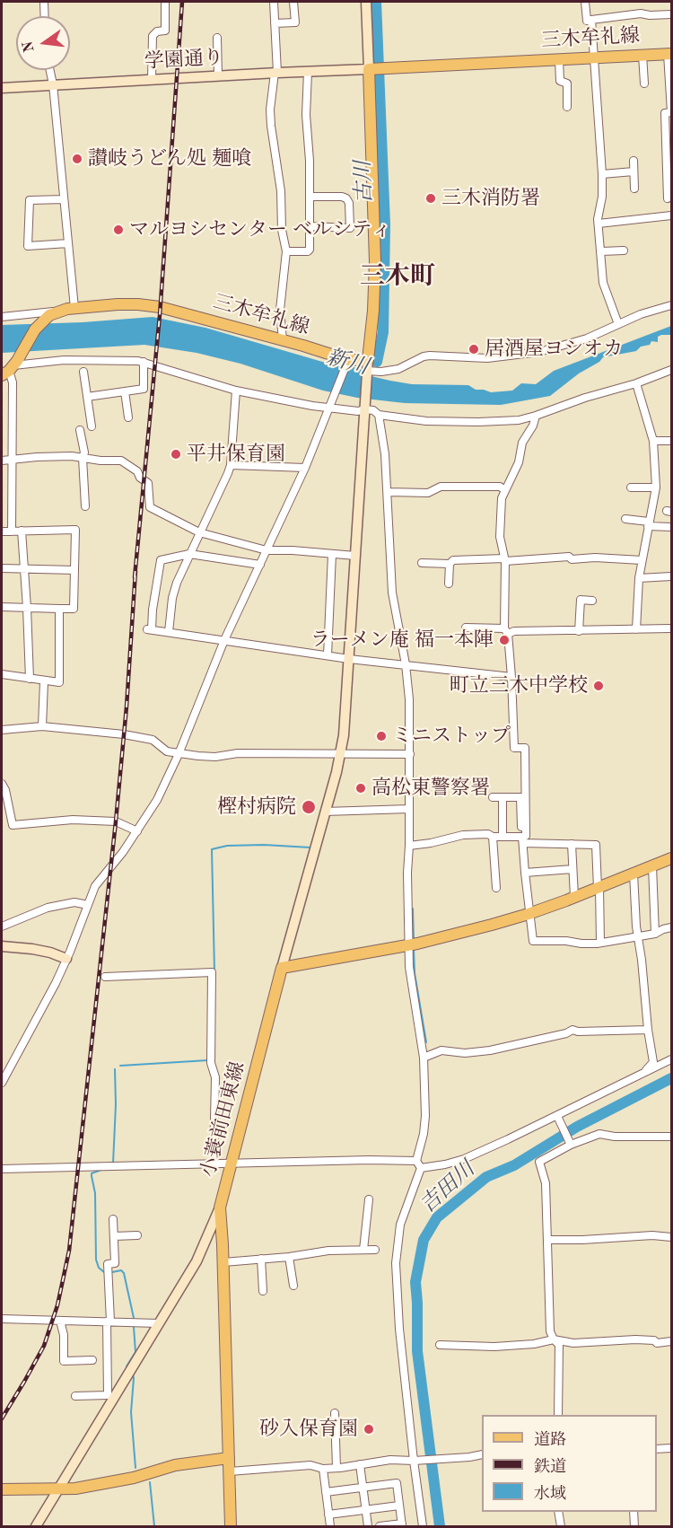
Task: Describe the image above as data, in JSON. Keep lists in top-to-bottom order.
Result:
{
  "streets": {
    "main road": ["三木牟礼線", "小蓑前田東線"],
    "street": ["学園通り"]
  },
  "crossings": [
    ["三木牟礼線", "学園通り"]
  ],
  "districts": ["三木町"],
  "water": ["古川", "新川", "吉田川"],
  "places": [
    "讃岐うどん処 麺喰",
    "三木消防署",
    "マルヨシセンター ベルシティ",
    "居酒屋ヨシオカ",
    "平井保育園",
    "ラーメン庵 福一本陣",
    "町立三木中学校",
    "ミニストップ",
    "高松東警察署",
    "樫村病院",
    "砂入保育園"
  ],
  "legend": ["道路", "鉄道", "水域"],
  "north": "left"
}
